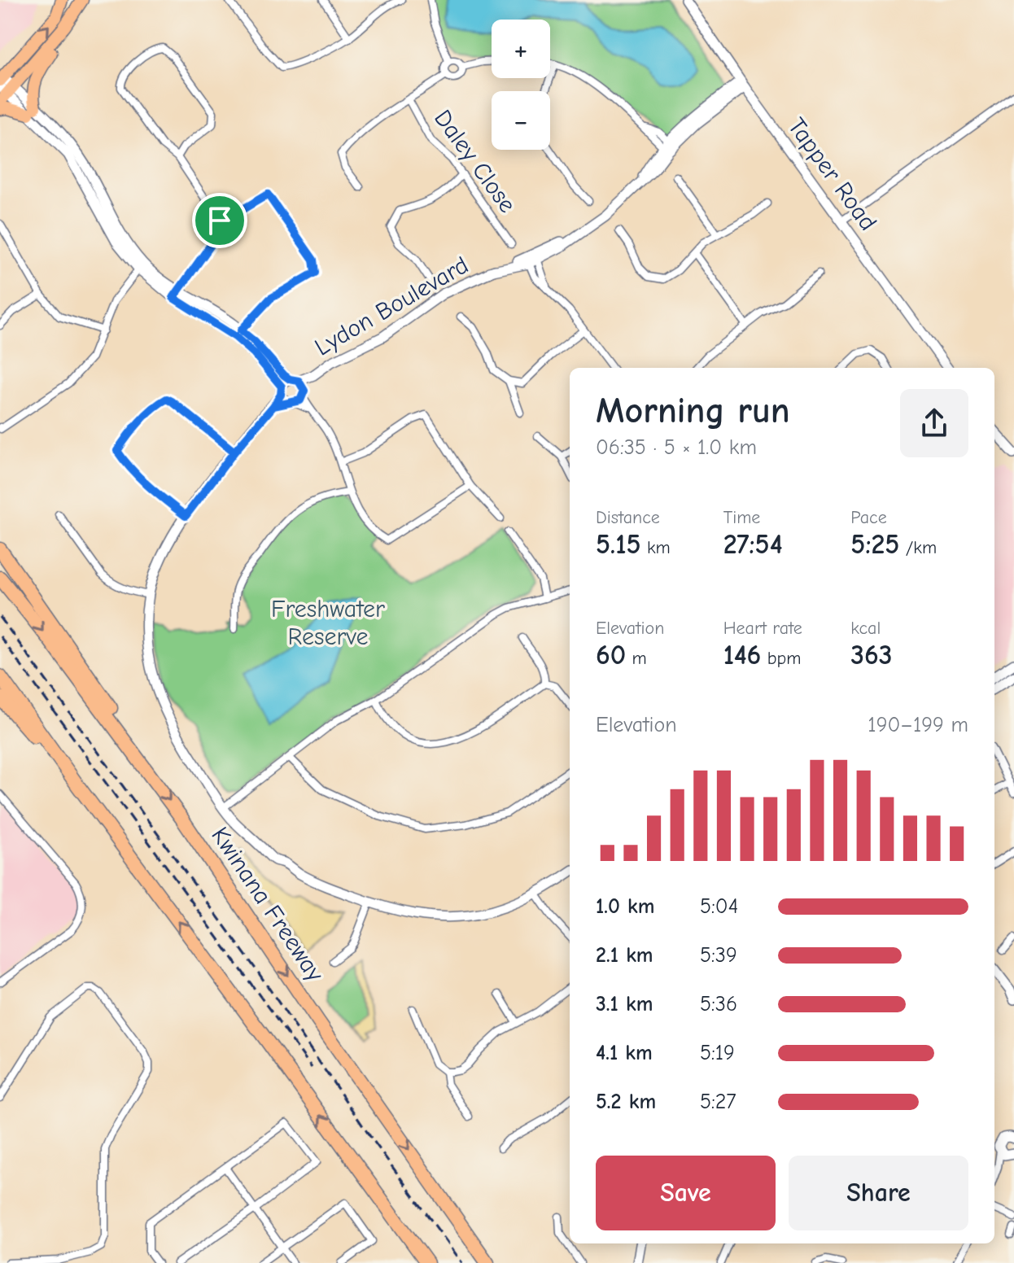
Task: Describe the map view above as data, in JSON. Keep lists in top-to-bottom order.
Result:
{
  "streets": {
    "highway": ["Kwinana Freeway"],
    "street": ["Daley Close", "Tapper Road", "Lydon Boulevard"]
  },
  "crossings": [
    ["Tapper Road", "Lydon Boulevard"]
  ],
  "parks": ["Freshwater Reserve"],
  "page": {
    "map_buttons": ["+", "−"],
    "heading": ["Morning run", "06:35 · 5 × 1.0 km"],
    "stats": [
      ["Distance", "5.15 km"],
      ["Time", "27:54"],
      ["Pace", "5:25 /km"],
      ["Elevation", "60 m"],
      ["Heart rate", "146 bpm"],
      ["kcal", "363"]
    ],
    "chart": ["Elevation", "190–199 m"],
    "list": [
      {
        "name": "1.0 km",
        "note": "5:04"
      },
      {
        "name": "2.1 km",
        "note": "5:39"
      },
      {
        "name": "3.1 km",
        "note": "5:36"
      },
      {
        "name": "4.1 km",
        "note": "5:19"
      },
      {
        "name": "5.2 km",
        "note": "5:27"
      }
    ],
    "buttons": ["Save", "Share"]
  }
}
